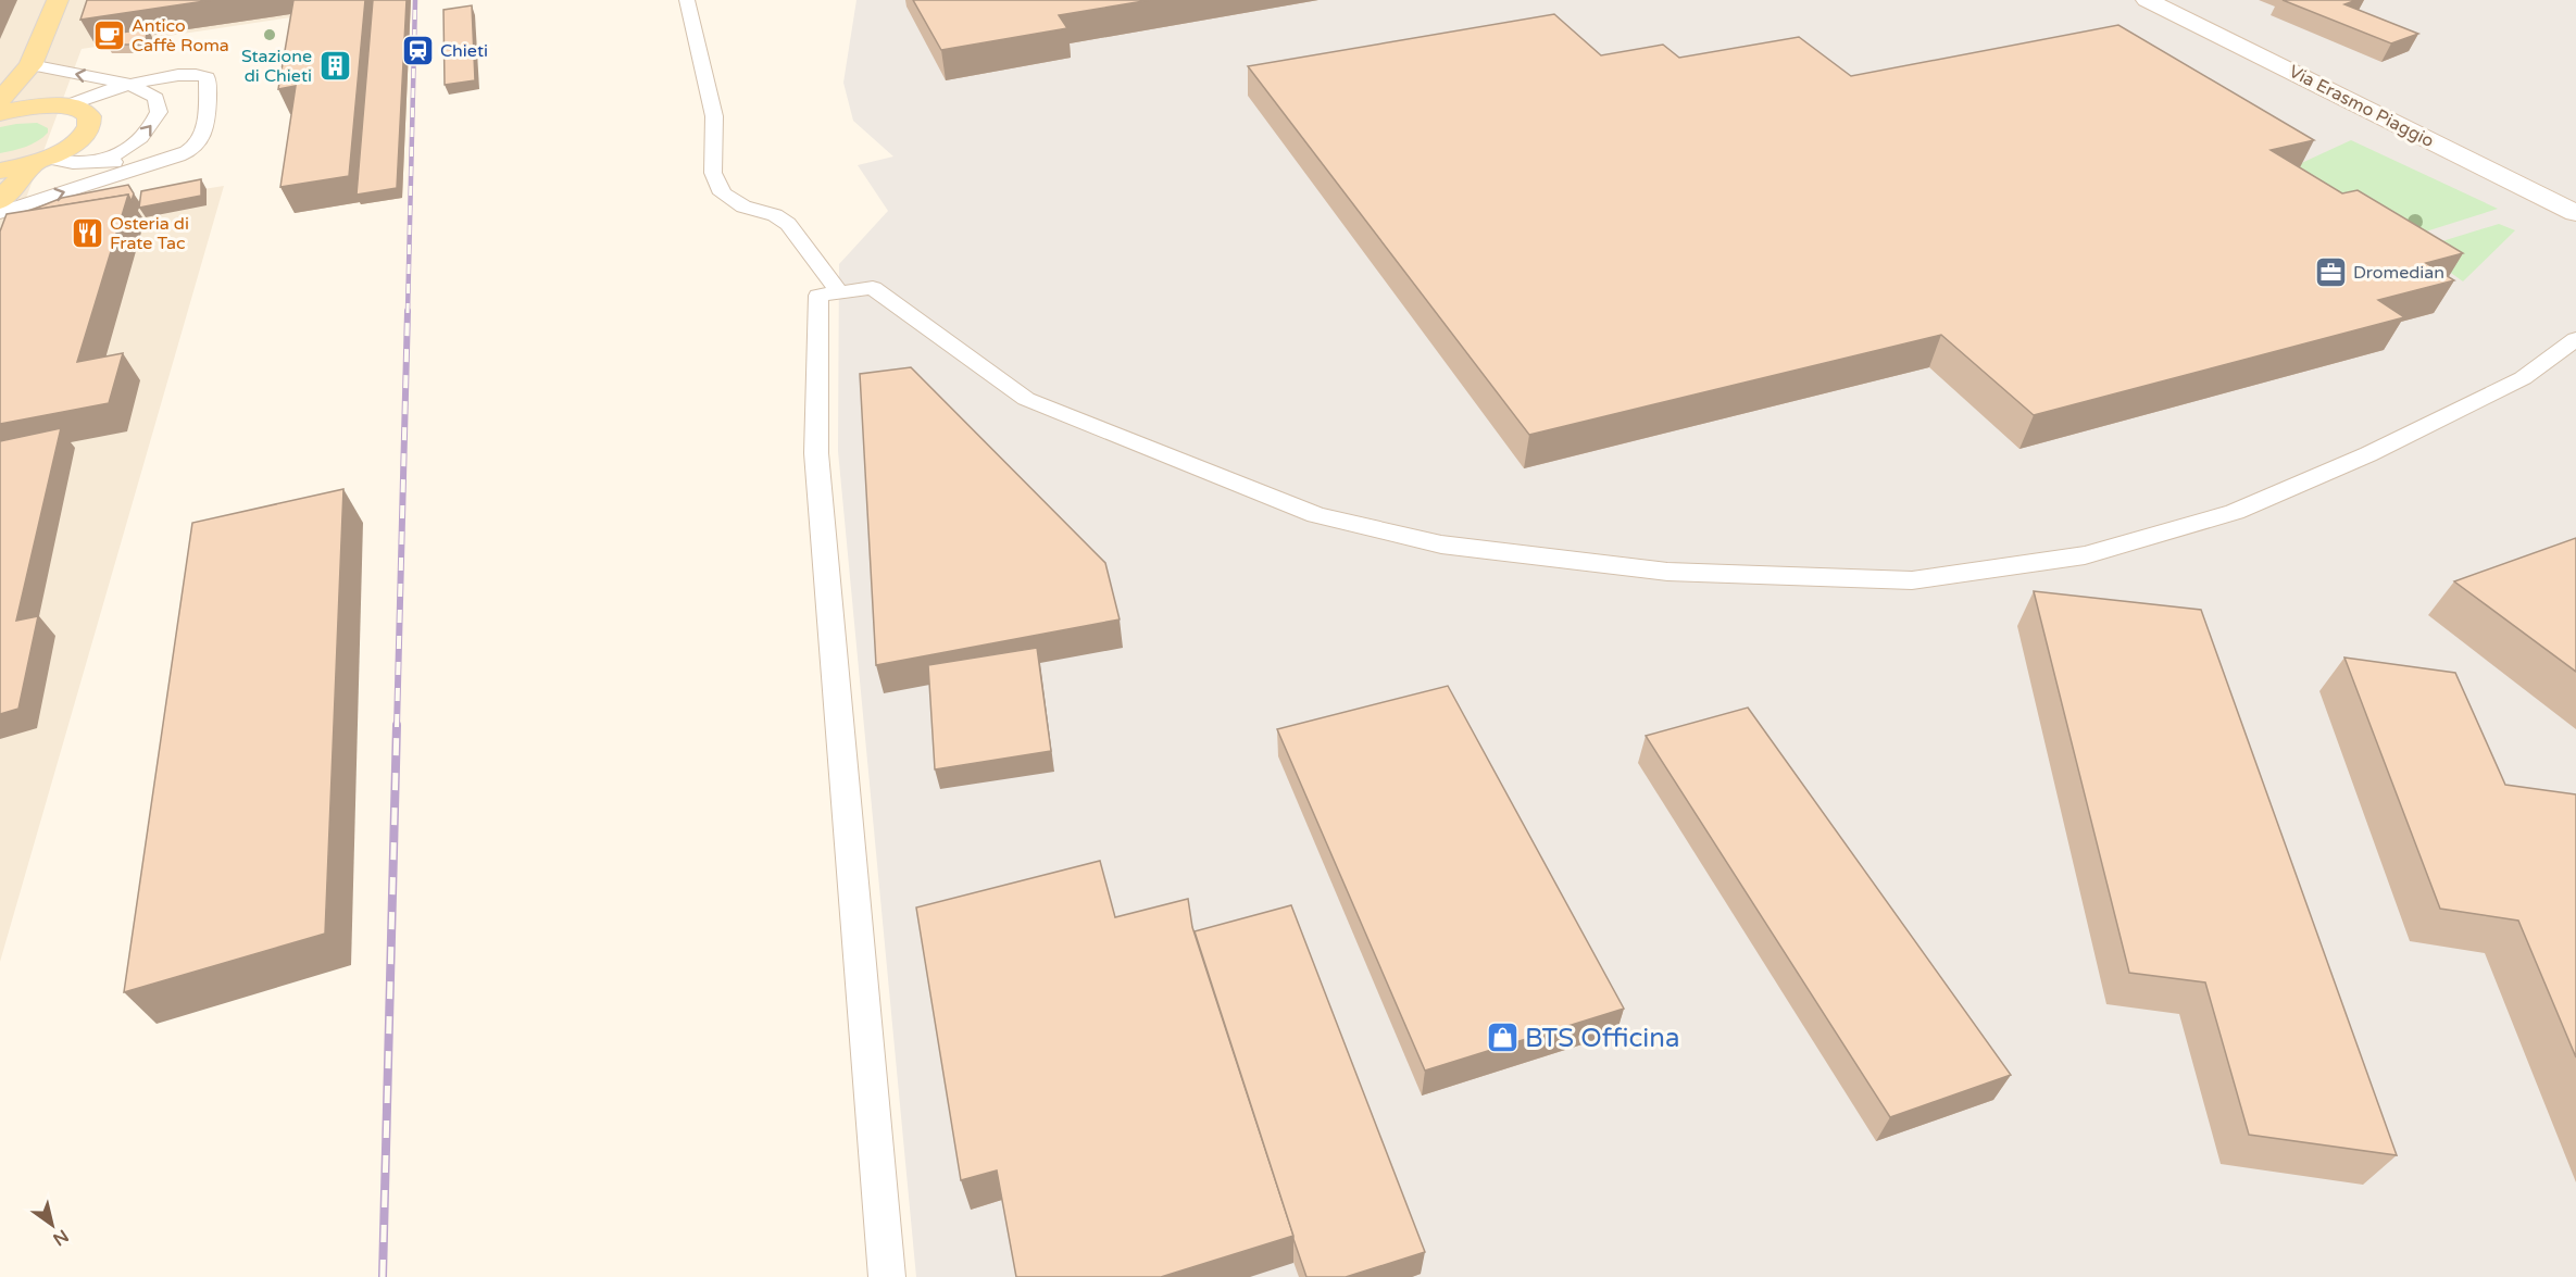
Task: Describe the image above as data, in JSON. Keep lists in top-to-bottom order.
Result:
{
  "streets": {
    "street": ["Via Erasmo Piaggio"]
  },
  "places": {
    "cafe": ["Antico Caffè Roma"],
    "station": ["Chieti"],
    "building": ["Stazione di Chieti"],
    "restaurant": ["Osteria di Frate Tac"],
    "office": ["Dromedian"],
    "shop": ["BTS Officina"]
  },
  "north": "bottom right"
}
